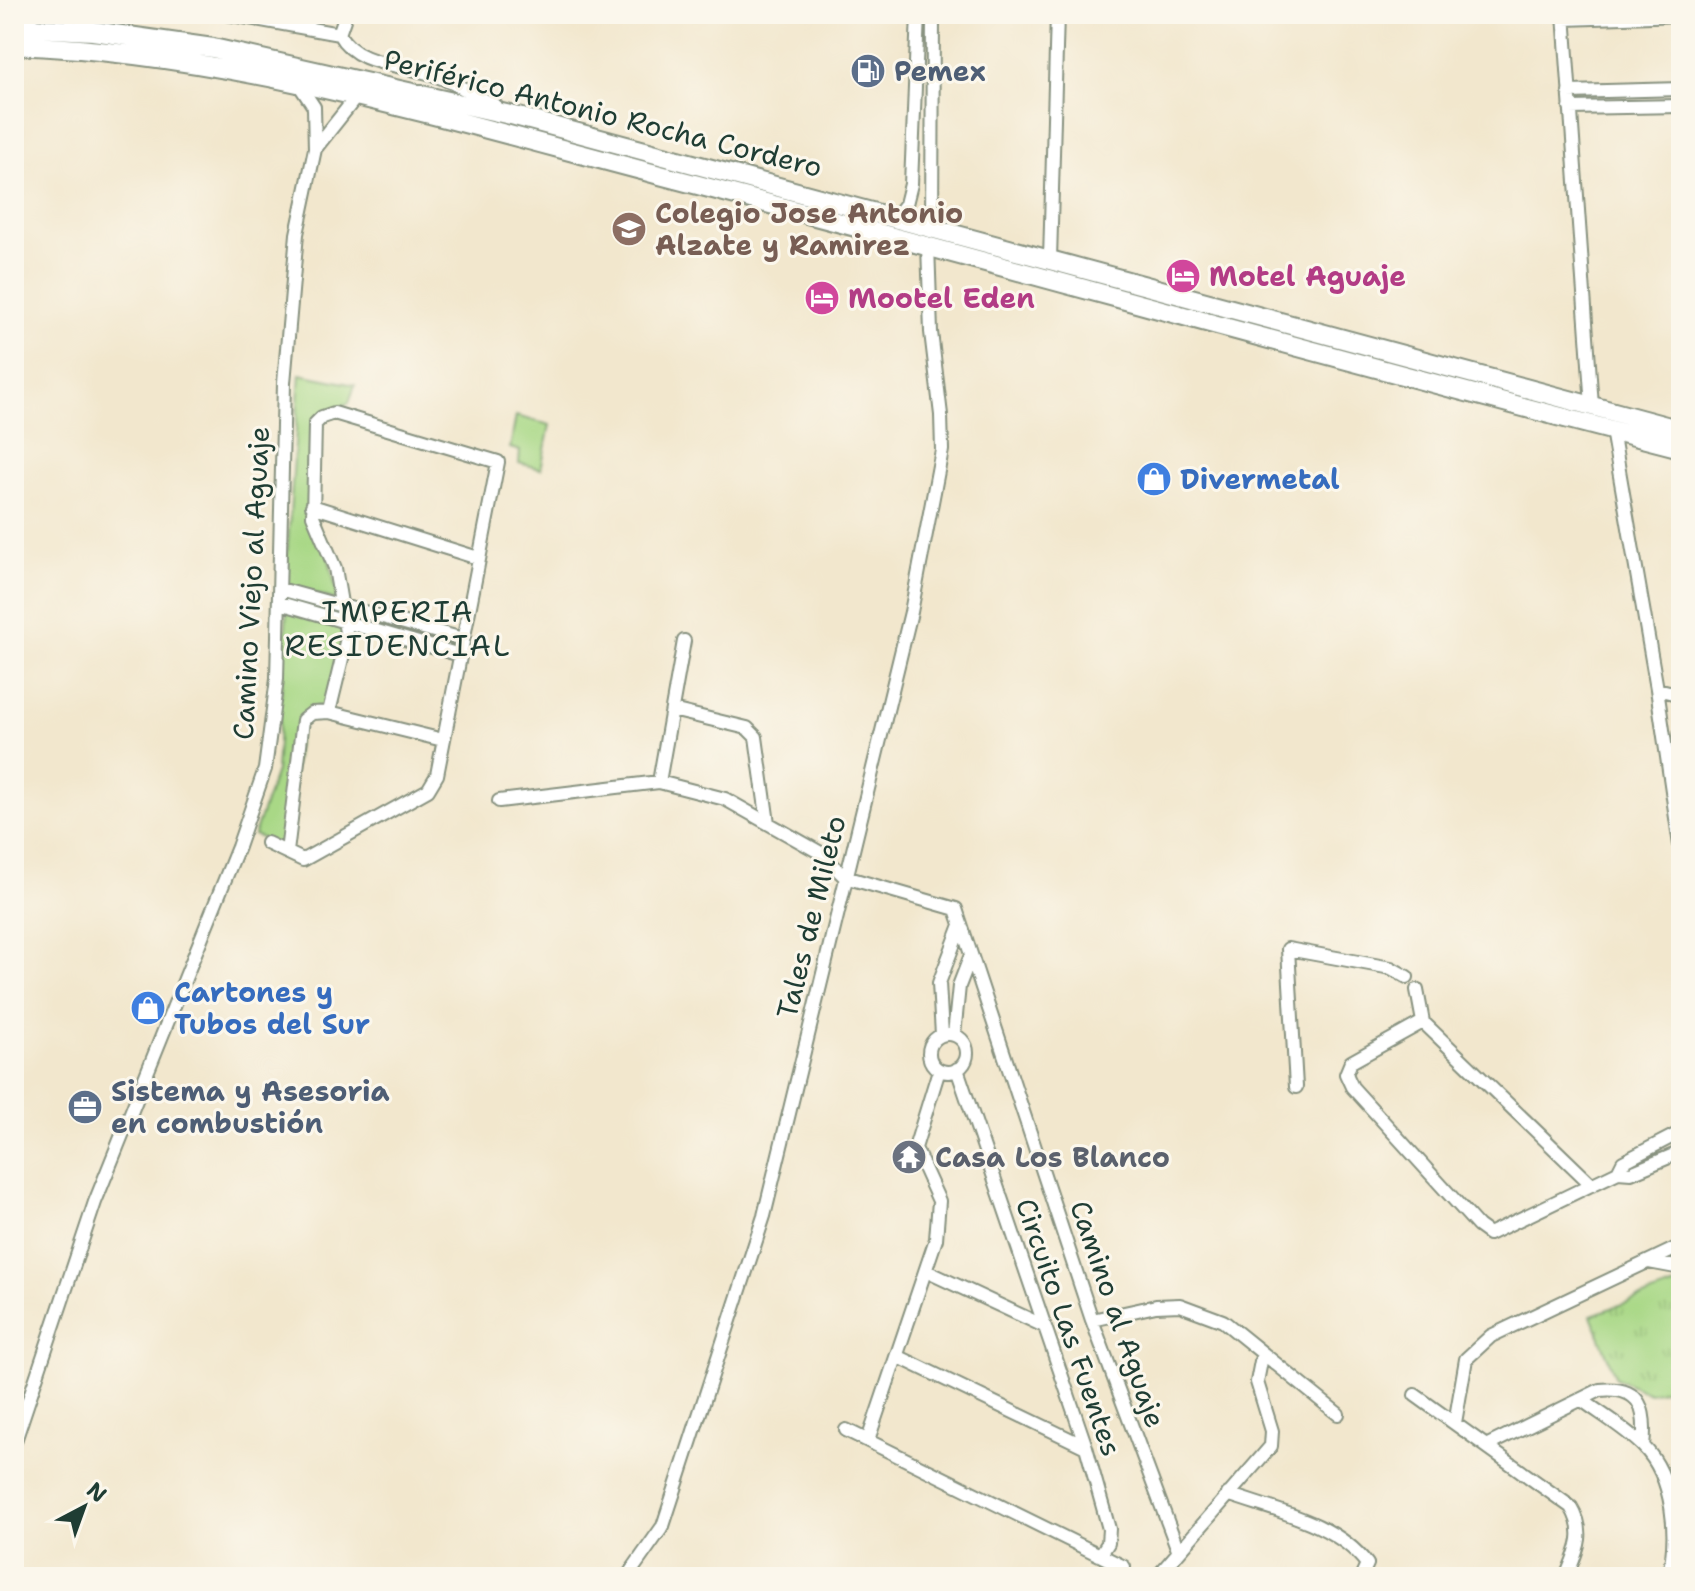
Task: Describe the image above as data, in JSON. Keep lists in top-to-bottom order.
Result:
{
  "streets": {
    "highway": ["Periférico Antonio Rocha Cordero"],
    "street": [
      "Camino Viejo al Aguaje",
      "Tales de Mileto",
      "Camino al Aguaje",
      "Circuito Las Fuentes"
    ]
  },
  "crossings": [
    ["Periférico Antonio Rocha Cordero", "Camino Viejo al Aguaje"],
    ["Periférico Antonio Rocha Cordero", "Tales de Mileto"],
    ["Tales de Mileto", "Camino al Aguaje"]
  ],
  "districts": ["IMPERIA RESIDENCIAL"],
  "places": {
    "fuel station": ["Pemex"],
    "school or university": ["Colegio Jose Antonio Alzate y Ramirez"],
    "hotel": ["Motel Aguaje", "Mootel Eden"],
    "shop": ["Divermetal", "Cartones y Tubos del Sur"],
    "office": ["Sistema y Asesoria en combustión"],
    "temple": ["Casa Los Blanco"]
  },
  "north": "top right"
}
